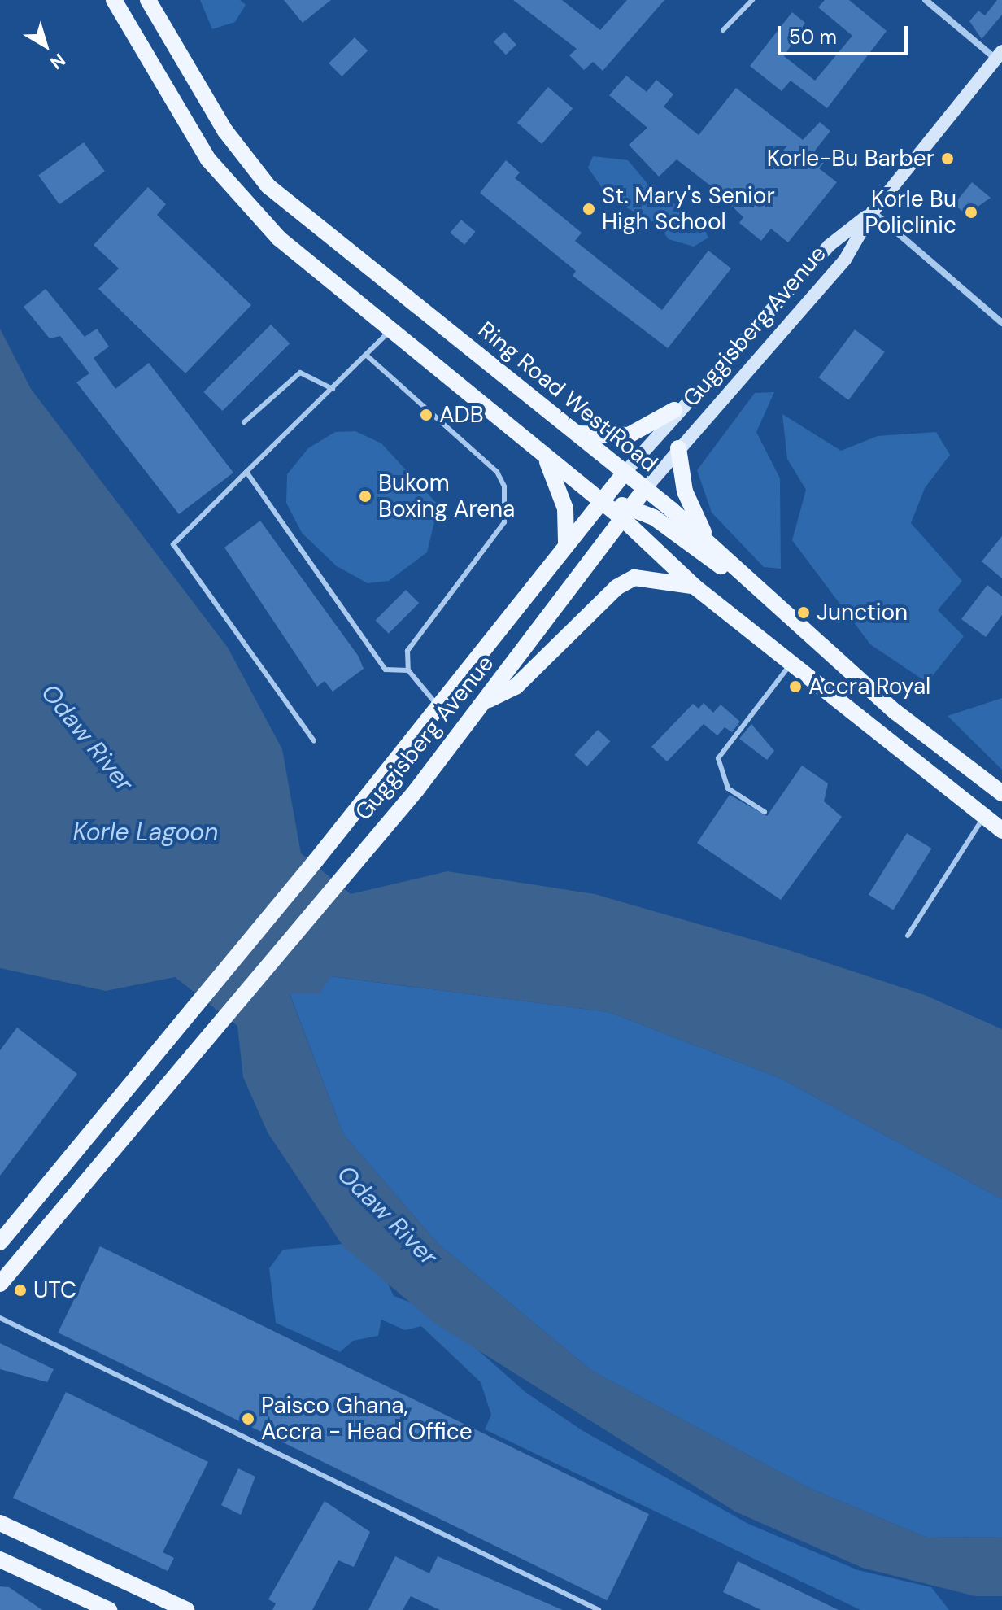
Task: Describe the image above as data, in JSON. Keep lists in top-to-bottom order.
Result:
{
  "streets": {
    "main road": ["Guggisberg Avenue", "Ring Road West Road"]
  },
  "crossings": [
    ["Guggisberg Avenue", "Ring Road West Road"]
  ],
  "water": ["Odaw River", "Korle Lagoon"],
  "places": [
    "Korle-Bu Barber",
    "St. Mary's Senior High School",
    "Korle Bu Policlinic",
    "ADB",
    "Bukom Boxing Arena",
    "Junction",
    "Accra Royal",
    "UTC",
    "Paisco Ghana, Accra - Head Office"
  ],
  "scale_bar": "50 m",
  "north": "bottom right"
}
